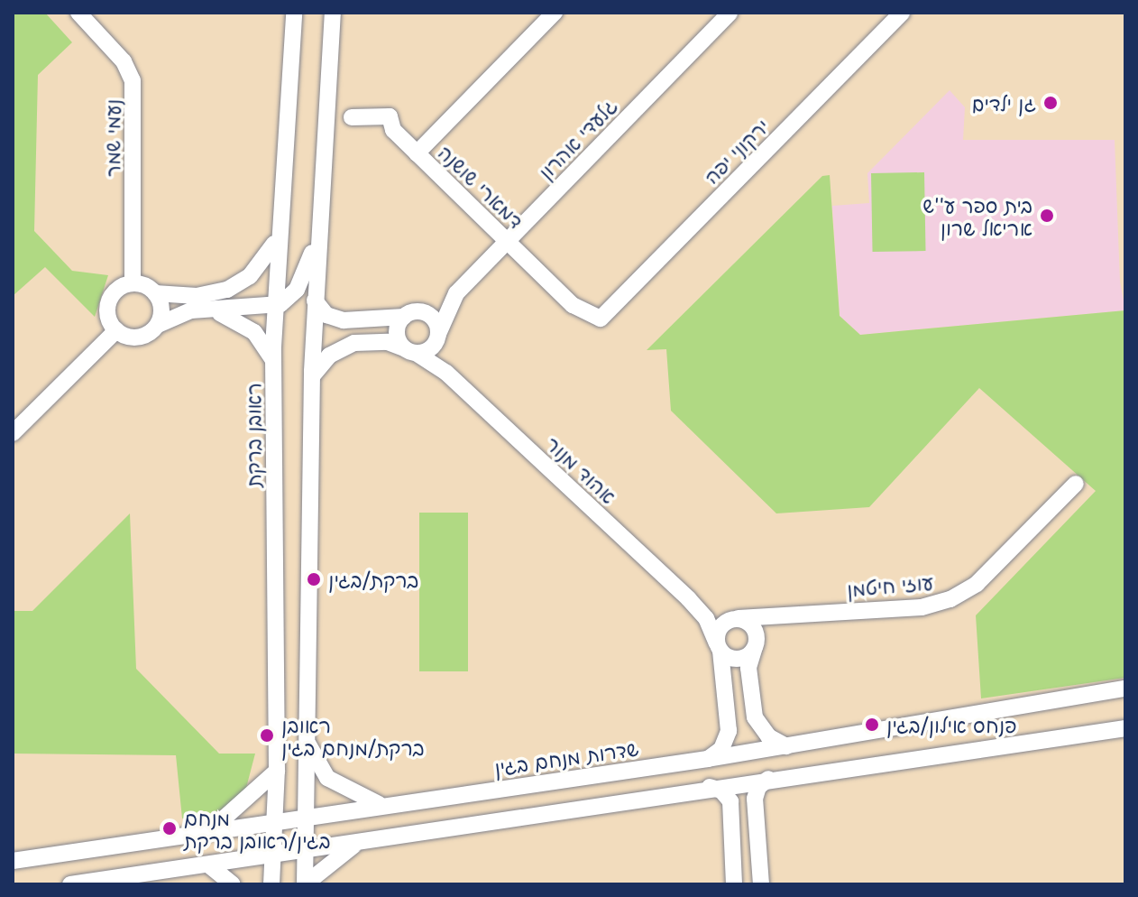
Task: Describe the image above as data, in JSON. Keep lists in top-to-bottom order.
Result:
{
  "streets": {
    "street": [
      "נעמי שמר",
      "גלעדי אהרון",
      "ירקוני יפה",
      "דמארי שושנה",
      "ראובן ברקת",
      "אהוד מנור",
      "עוזי חיטמן",
      "שדרות מנחם בגין"
    ]
  },
  "crossings": [
    ["גלעדי אהרון", "דמארי שושנה"],
    ["גלעדי אהרון", "אהוד מנור"],
    ["ירקוני יפה", "דמארי שושנה"],
    ["ראובן ברקת", "שדרות מנחם בגין"],
    ["אהוד מנור", "עוזי חיטמן"],
    ["אהוד מנור", "שדרות מנחם בגין"]
  ],
  "places": [
    "גן ילדים",
    "בית ספר ע''ש אריאל שרון",
    "ברקת/בגין",
    "פנחס אילון/בגין",
    "ראובן ברקת/מנחם בגין",
    "מנחם בגין/ראובן ברקת"
  ]
}
